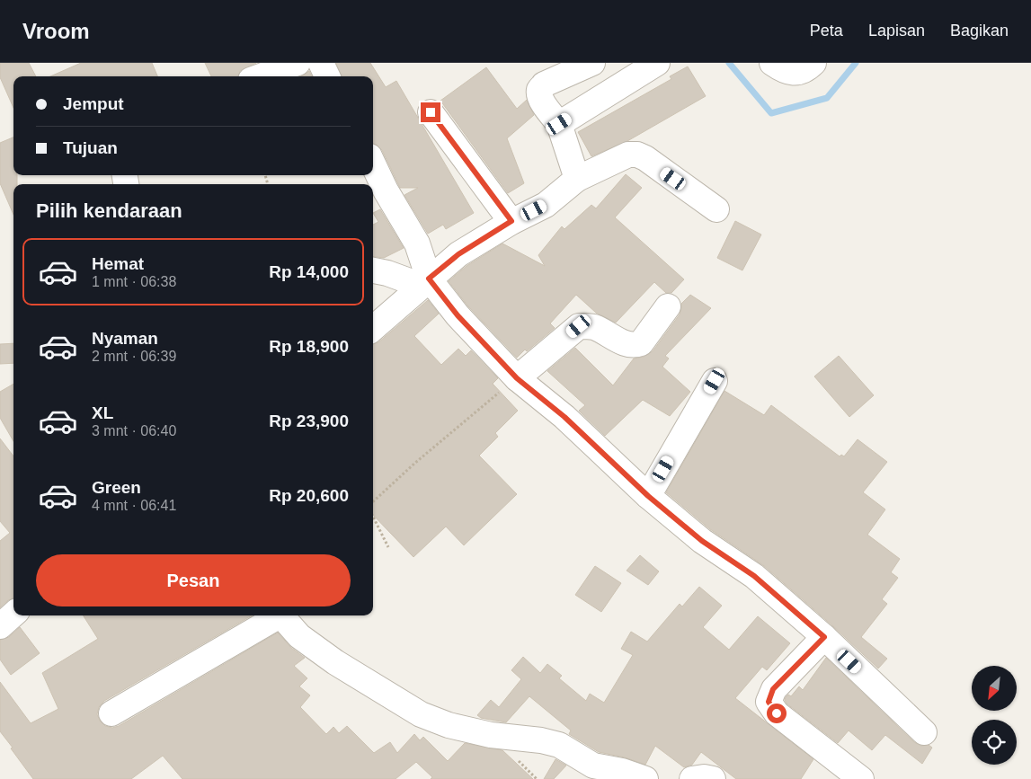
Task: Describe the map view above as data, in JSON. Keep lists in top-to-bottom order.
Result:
{
  "north": "bottom left",
  "page": {
    "header": "Vroom",
    "nav": ["Peta", "Lapisan", "Bagikan"],
    "banner": ["Jemput", "Tujuan"],
    "heading": "Pilih kendaraan",
    "list": [
      {
        "name": "Hemat",
        "note": "1 mnt · 06:38",
        "value": "Rp 14,000"
      },
      {
        "name": "Nyaman",
        "note": "2 mnt · 06:39",
        "value": "Rp 18,900"
      },
      {
        "name": "XL",
        "note": "3 mnt · 06:40",
        "value": "Rp 23,900"
      },
      {
        "name": "Green",
        "note": "4 mnt · 06:41",
        "value": "Rp 20,600"
      }
    ],
    "buttons": "Pesan"
  }
}
